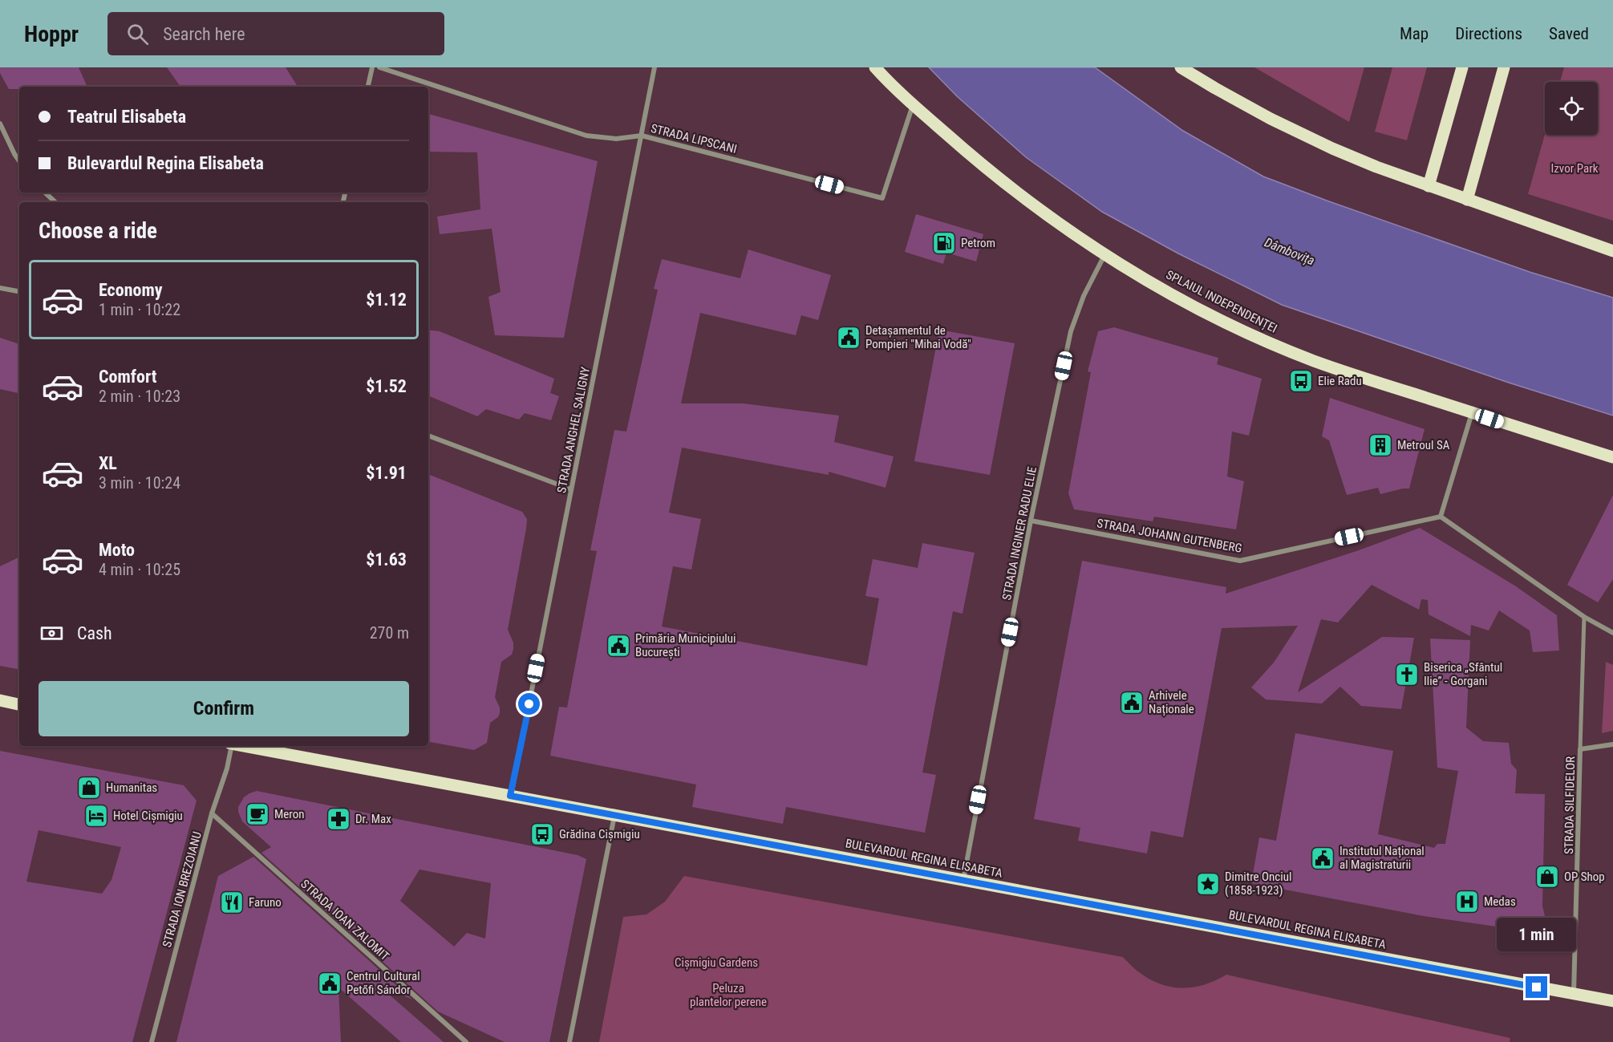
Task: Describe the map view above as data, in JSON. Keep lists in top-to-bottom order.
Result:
{
  "streets": {
    "main road": ["SPLAIUL INDEPENDENȚEI", "BULEVARDUL REGINA ELISABETA"],
    "street": [
      "STRADA LIPSCANI",
      "STRADA ANGHEL SALIGNY",
      "STRADA INGINER RADU ELIE",
      "STRADA JOHANN GUTENBERG",
      "STRADA SILFIDELOR",
      "STRADA ION BREZOIANU",
      "STRADA IOAN ZALOMIT"
    ]
  },
  "crossings": [
    ["STRADA LIPSCANI", "SPLAIUL INDEPENDENȚEI"],
    ["STRADA LIPSCANI", "STRADA ANGHEL SALIGNY"],
    ["SPLAIUL INDEPENDENȚEI", "STRADA INGINER RADU ELIE"],
    ["STRADA ANGHEL SALIGNY", "BULEVARDUL REGINA ELISABETA"],
    ["STRADA INGINER RADU ELIE", "STRADA JOHANN GUTENBERG"],
    ["STRADA INGINER RADU ELIE", "BULEVARDUL REGINA ELISABETA"],
    ["STRADA SILFIDELOR", "BULEVARDUL REGINA ELISABETA"],
    ["STRADA ION BREZOIANU", "STRADA IOAN ZALOMIT"]
  ],
  "water": ["Dâmbovița"],
  "parks": ["Izvor Park", "Cișmigiu Gardens", "Peluza plantelor perene"],
  "places": {
    "fuel station": ["Petrom"],
    "public building": [
      "Detașamentul de Pompieri \"Mihai Vodă\"",
      "Primăria Municipiului București",
      "Arhivele Naționale",
      "Institutul Național al Magistraturii",
      "Centrul Cultural Petőfi Sándor"
    ],
    "bus stop": ["Elie Radu", "Grădina Cișmigiu"],
    "building": ["Metroul SA"],
    "church": ["Biserica „Sfântul Ilie” - Gorgani"],
    "shop": ["Humanitas", "OP Shop"],
    "cafe": ["Meron"],
    "hotel": ["Hotel Cișmigiu"],
    "pharmacy": ["Dr. Max"],
    "place": ["Dimitre Onciul (1858-1923)"],
    "hospital": ["Medas"],
    "restaurant": ["Faruno"]
  },
  "page": {
    "header": "Hoppr",
    "search": "Search here",
    "nav": ["Map", "Directions", "Saved"],
    "banner": ["Teatrul Elisabeta", "Bulevardul Regina Elisabeta"],
    "heading": "Choose a ride",
    "list": [
      {
        "name": "Economy",
        "note": "1 min · 10:22",
        "value": "$1.12"
      },
      {
        "name": "Comfort",
        "note": "2 min · 10:23",
        "value": "$1.52"
      },
      {
        "name": "XL",
        "note": "3 min · 10:24",
        "value": "$1.91"
      },
      {
        "name": "Moto",
        "note": "4 min · 10:25",
        "value": "$1.63"
      }
    ],
    "pay": ["Cash", "270 m"],
    "buttons": "Confirm",
    "bubble": "1 min"
  }
}
